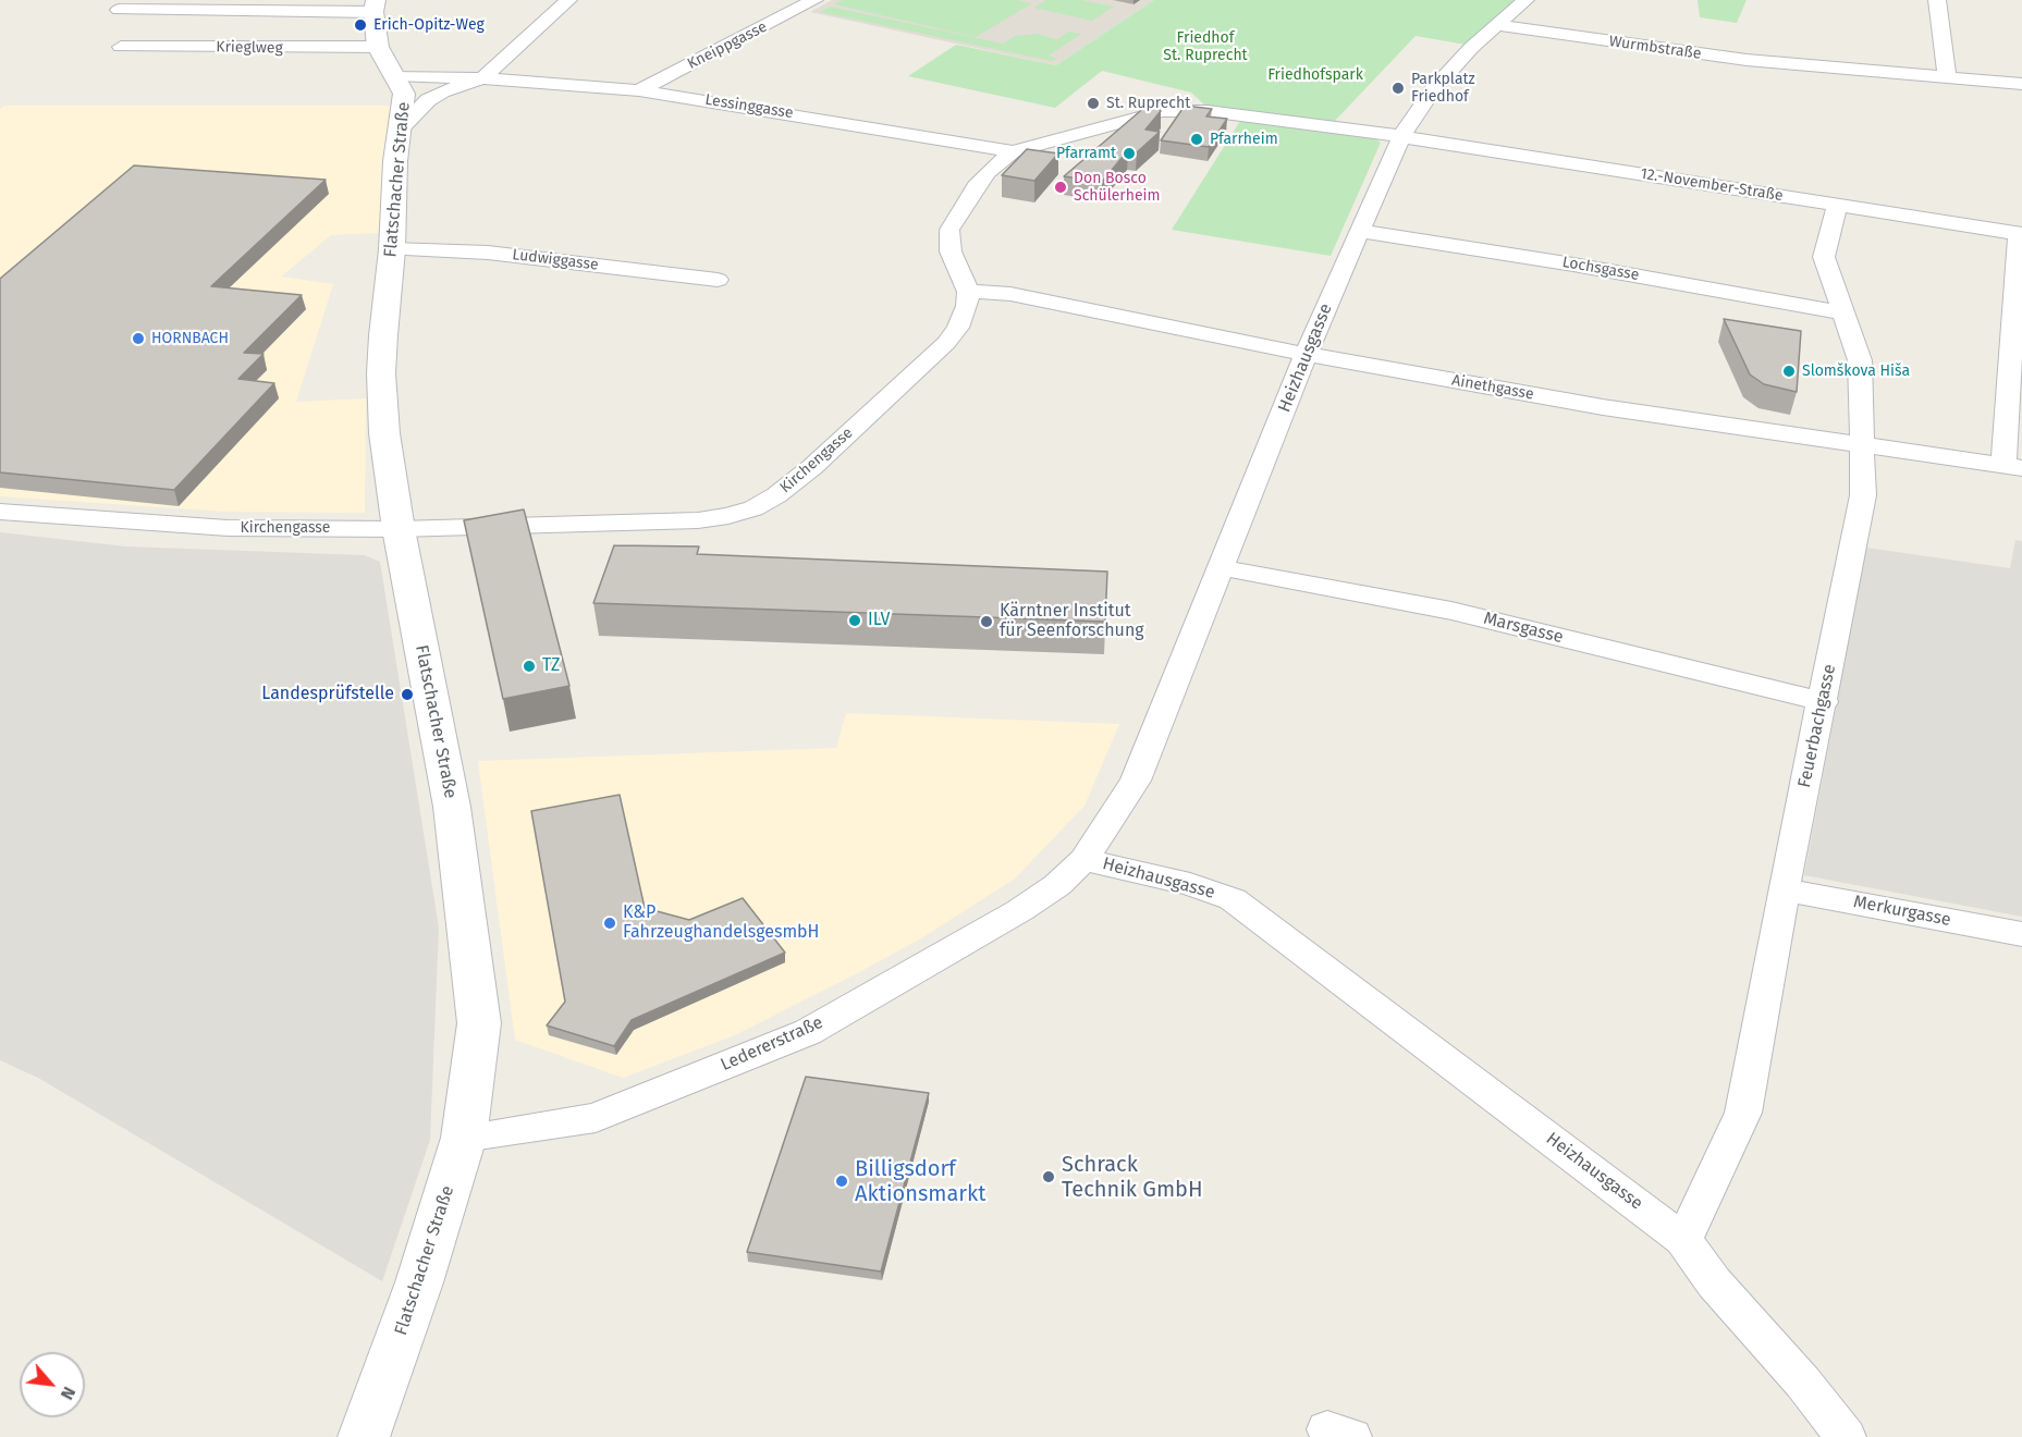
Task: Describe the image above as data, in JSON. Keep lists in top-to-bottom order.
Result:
{
  "streets": {
    "street": [
      "Kneippgasse",
      "Krieglweg",
      "Wurmbstraße",
      "Lessinggasse",
      "Flatschacher Straße",
      "12.-November-Straße",
      "Ludwiggasse",
      "Lochsgasse",
      "Heizhausgasse",
      "Ainethgasse",
      "Kirchengasse",
      "Marsgasse",
      "Feuerbachgasse",
      "Merkurgasse",
      "Ledererstraße"
    ]
  },
  "crossings": [
    ["Kneippgasse", "Lessinggasse"],
    ["Krieglweg", "Flatschacher Straße"],
    ["Wurmbstraße", "Heizhausgasse"],
    ["Lessinggasse", "Flatschacher Straße"],
    ["Flatschacher Straße", "Ludwiggasse"],
    ["Flatschacher Straße", "Kirchengasse"],
    ["Flatschacher Straße", "Ledererstraße"],
    ["12.-November-Straße", "Heizhausgasse"],
    ["12.-November-Straße", "Feuerbachgasse"],
    ["Lochsgasse", "Heizhausgasse"],
    ["Lochsgasse", "Feuerbachgasse"],
    ["Heizhausgasse", "Ainethgasse"],
    ["Heizhausgasse", "Marsgasse"],
    ["Heizhausgasse", "Feuerbachgasse"],
    ["Heizhausgasse", "Ledererstraße"],
    ["Ainethgasse", "Kirchengasse"],
    ["Ainethgasse", "Feuerbachgasse"],
    ["Marsgasse", "Feuerbachgasse"],
    ["Feuerbachgasse", "Merkurgasse"]
  ],
  "parks": ["Friedhof St. Ruprecht", "Friedhofspark"],
  "places": [
    "Erich-Opitz-Weg",
    "Parkplatz Friedhof",
    "St. Ruprecht",
    "Pfarrheim",
    "Pfarramt",
    "Don Bosco Schülerheim",
    "HORNBACH",
    "Slomškova Hiša",
    "ILV",
    "Kärntner Institut für Seenforschung",
    "TZ",
    "Landesprüfstelle",
    "K&P FahrzeughandelsgesmbH",
    "Schrack Technik GmbH",
    "Billigsdorf Aktionsmarkt"
  ],
  "north": "bottom right"
}
